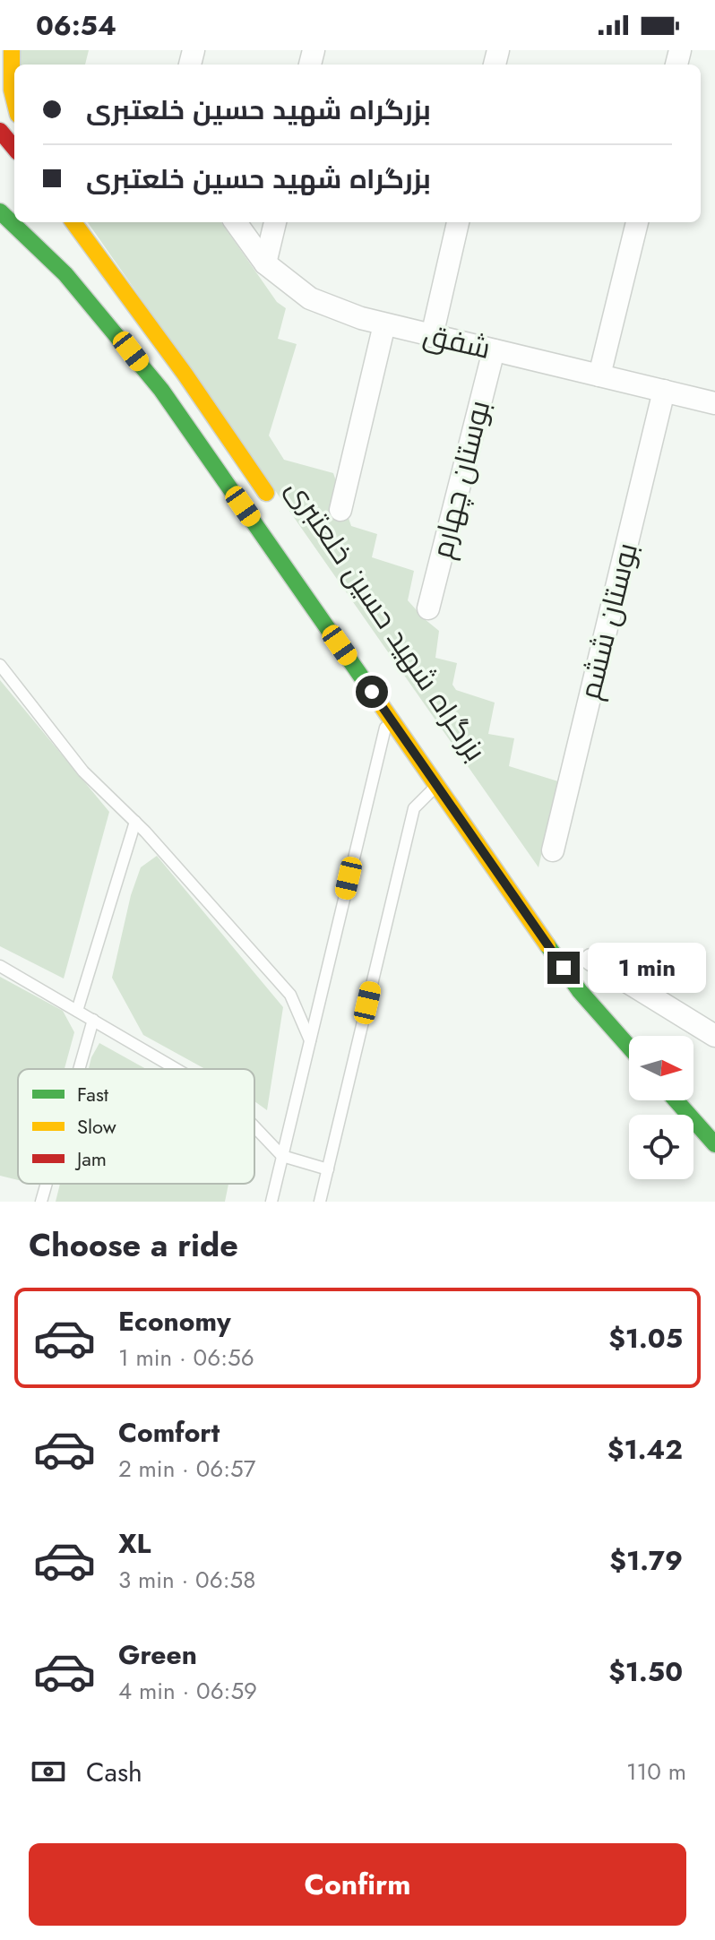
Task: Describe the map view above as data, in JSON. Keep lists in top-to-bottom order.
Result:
{
  "streets": {
    "main road": ["بزرگراه شهید حسین خلعتبری"],
    "street": ["شفق", "بوستان چهارم", "بوستان ششم"]
  },
  "crossings": [
    ["شفق", "بوستان چهارم"],
    ["شفق", "بوستان ششم"]
  ],
  "legend": ["Fast", "Slow", "Jam"],
  "north": "right",
  "page": {
    "status": "06:54",
    "banner": ["بزرگراه شهید حسین خلعتبری", "بزرگراه شهید حسین خلعتبری"],
    "bubble": "1 min",
    "heading": "Choose a ride",
    "list": [
      {
        "name": "Economy",
        "note": "1 min · 06:56",
        "value": "$1.05"
      },
      {
        "name": "Comfort",
        "note": "2 min · 06:57",
        "value": "$1.42"
      },
      {
        "name": "XL",
        "note": "3 min · 06:58",
        "value": "$1.79"
      },
      {
        "name": "Green",
        "note": "4 min · 06:59",
        "value": "$1.50"
      }
    ],
    "pay": ["Cash", "110 m"],
    "buttons": "Confirm"
  }
}
